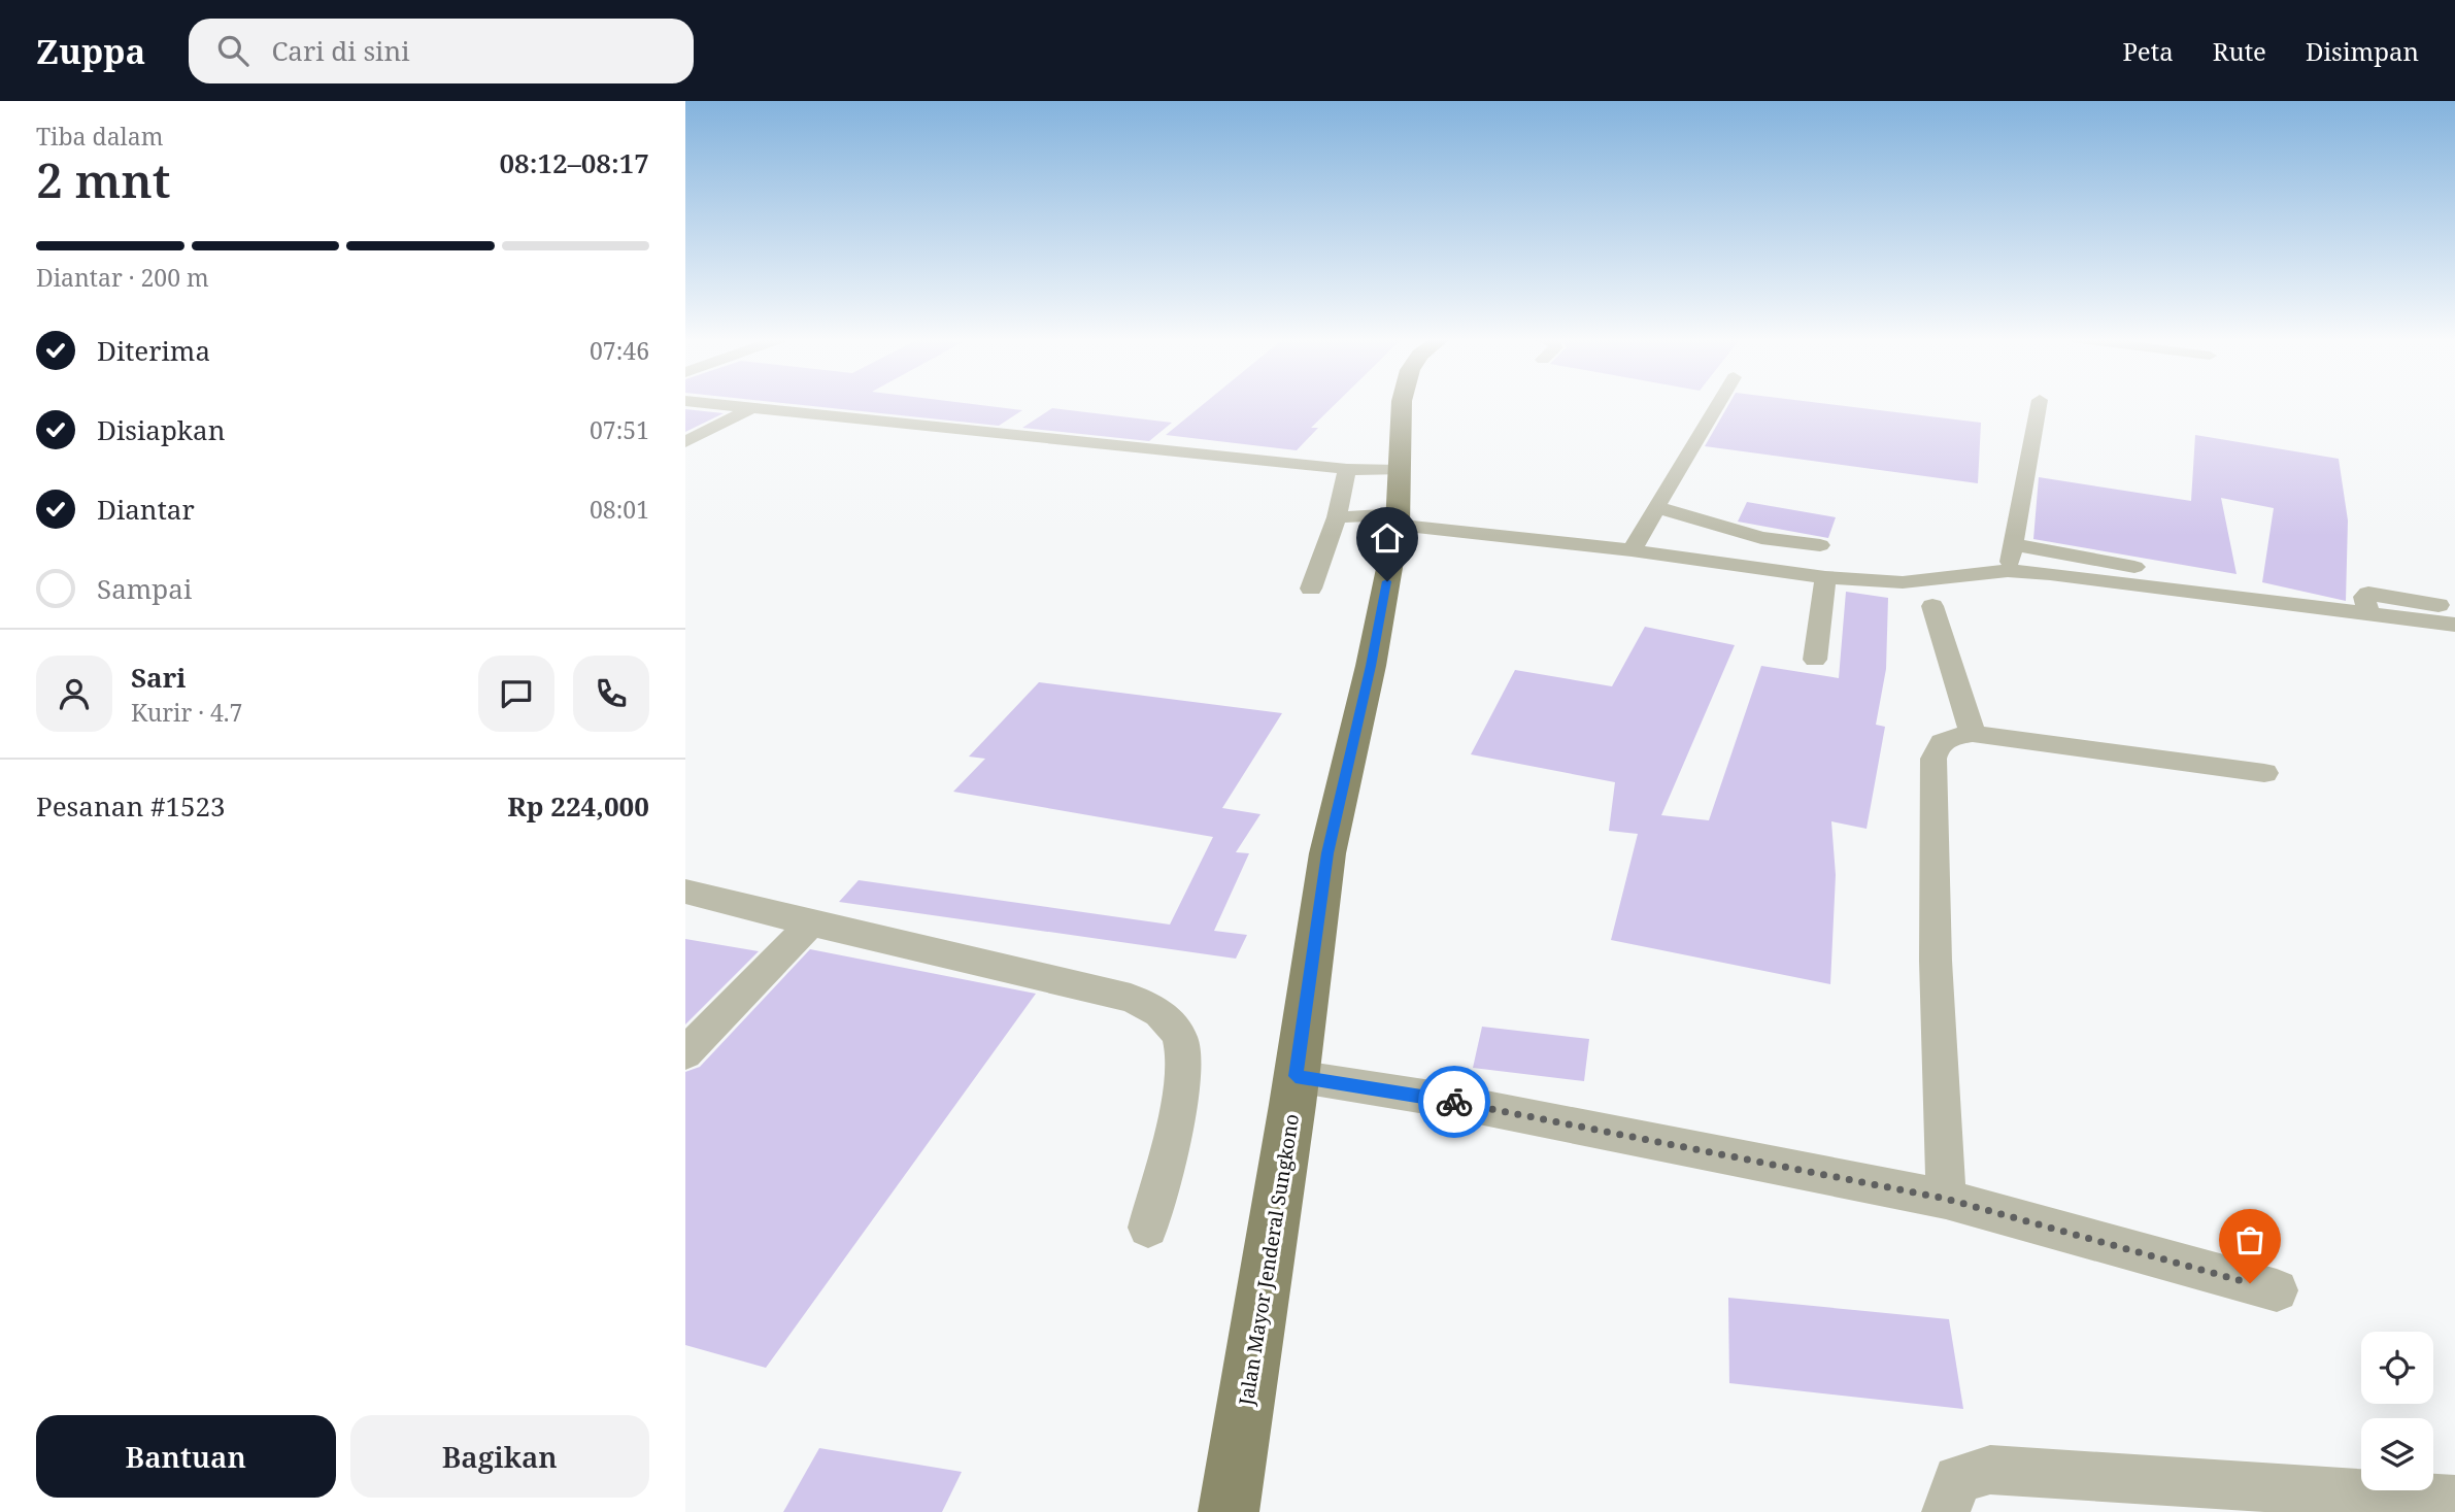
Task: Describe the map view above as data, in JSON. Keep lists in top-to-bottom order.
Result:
{
  "streets": {
    "main road": ["Jalan Mayor Jenderal Sungkono"]
  },
  "page": {
    "header": "Zuppa",
    "search": "Cari di sini",
    "nav": ["Peta", "Rute", "Disimpan"],
    "heading": ["2 mnt", "Tiba dalam", "08:12–08:17"],
    "panel": [
      "Sari",
      "Kurir · 4.7",
      "Pesanan #1523",
      "Rp 224,000"
    ],
    "bar": "Diantar · 200 m",
    "list": [
      ["Diterima", "07:46"],
      ["Disiapkan", "07:51"],
      ["Diantar", "08:01"],
      "Sampai"
    ],
    "buttons": ["Bantuan", "Bagikan"]
  }
}
